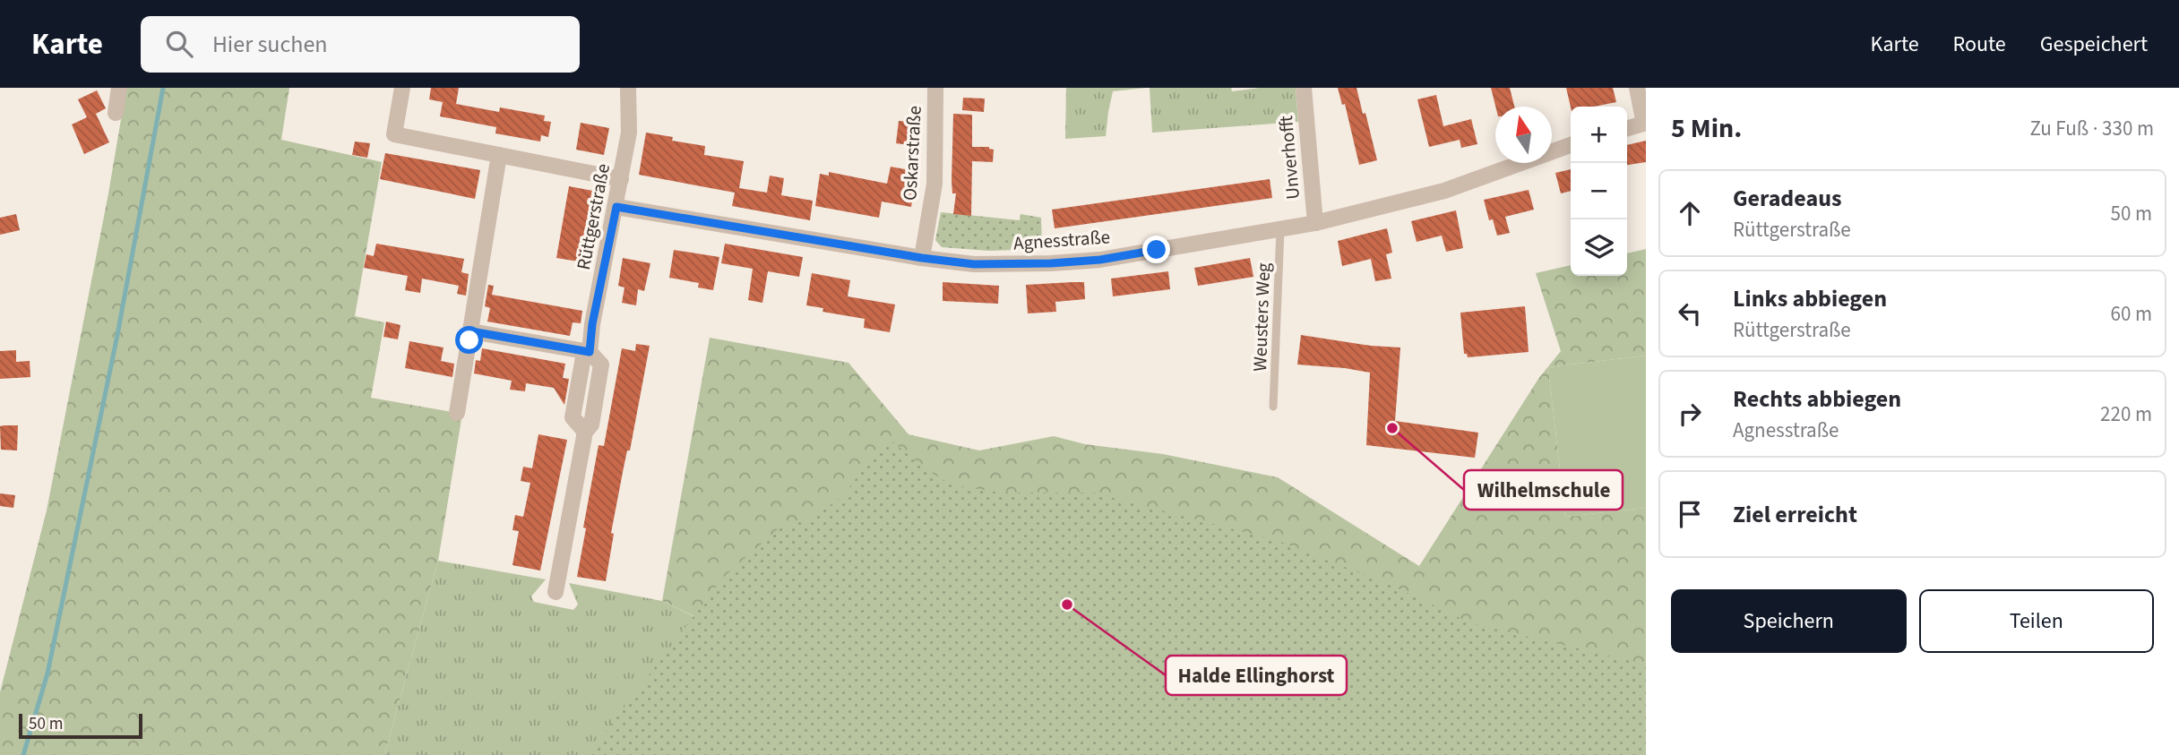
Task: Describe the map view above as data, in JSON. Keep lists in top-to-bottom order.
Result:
{
  "streets": {
    "street": [
      "Oskarstraße",
      "Unverhofft",
      "Rüttgerstraße",
      "Agnesstraße"
    ],
    "lane": ["Weusters Weg"]
  },
  "crossings": [
    ["Oskarstraße", "Agnesstraße"],
    ["Unverhofft", "Agnesstraße"],
    ["Rüttgerstraße", "Agnesstraße"],
    ["Agnesstraße", "Weusters Weg"]
  ],
  "places": ["Wilhelmschule", "Halde Ellinghorst"],
  "scale_bar": "50 m",
  "north": "top",
  "page": {
    "header": "Karte",
    "search": "Hier suchen",
    "nav": ["Karte", "Route", "Gespeichert"],
    "heading": ["5 Min.", "Zu Fuß · 330 m"],
    "map_buttons": ["+", "−"],
    "list": [
      ["Geradeaus", "Rüttgerstraße", "50 m"],
      ["Links abbiegen", "Rüttgerstraße", "60 m"],
      ["Rechts abbiegen", "Agnesstraße", "220 m"],
      "Ziel erreicht"
    ],
    "buttons": ["Speichern", "Teilen"],
    "scale": "50 m"
  }
}
